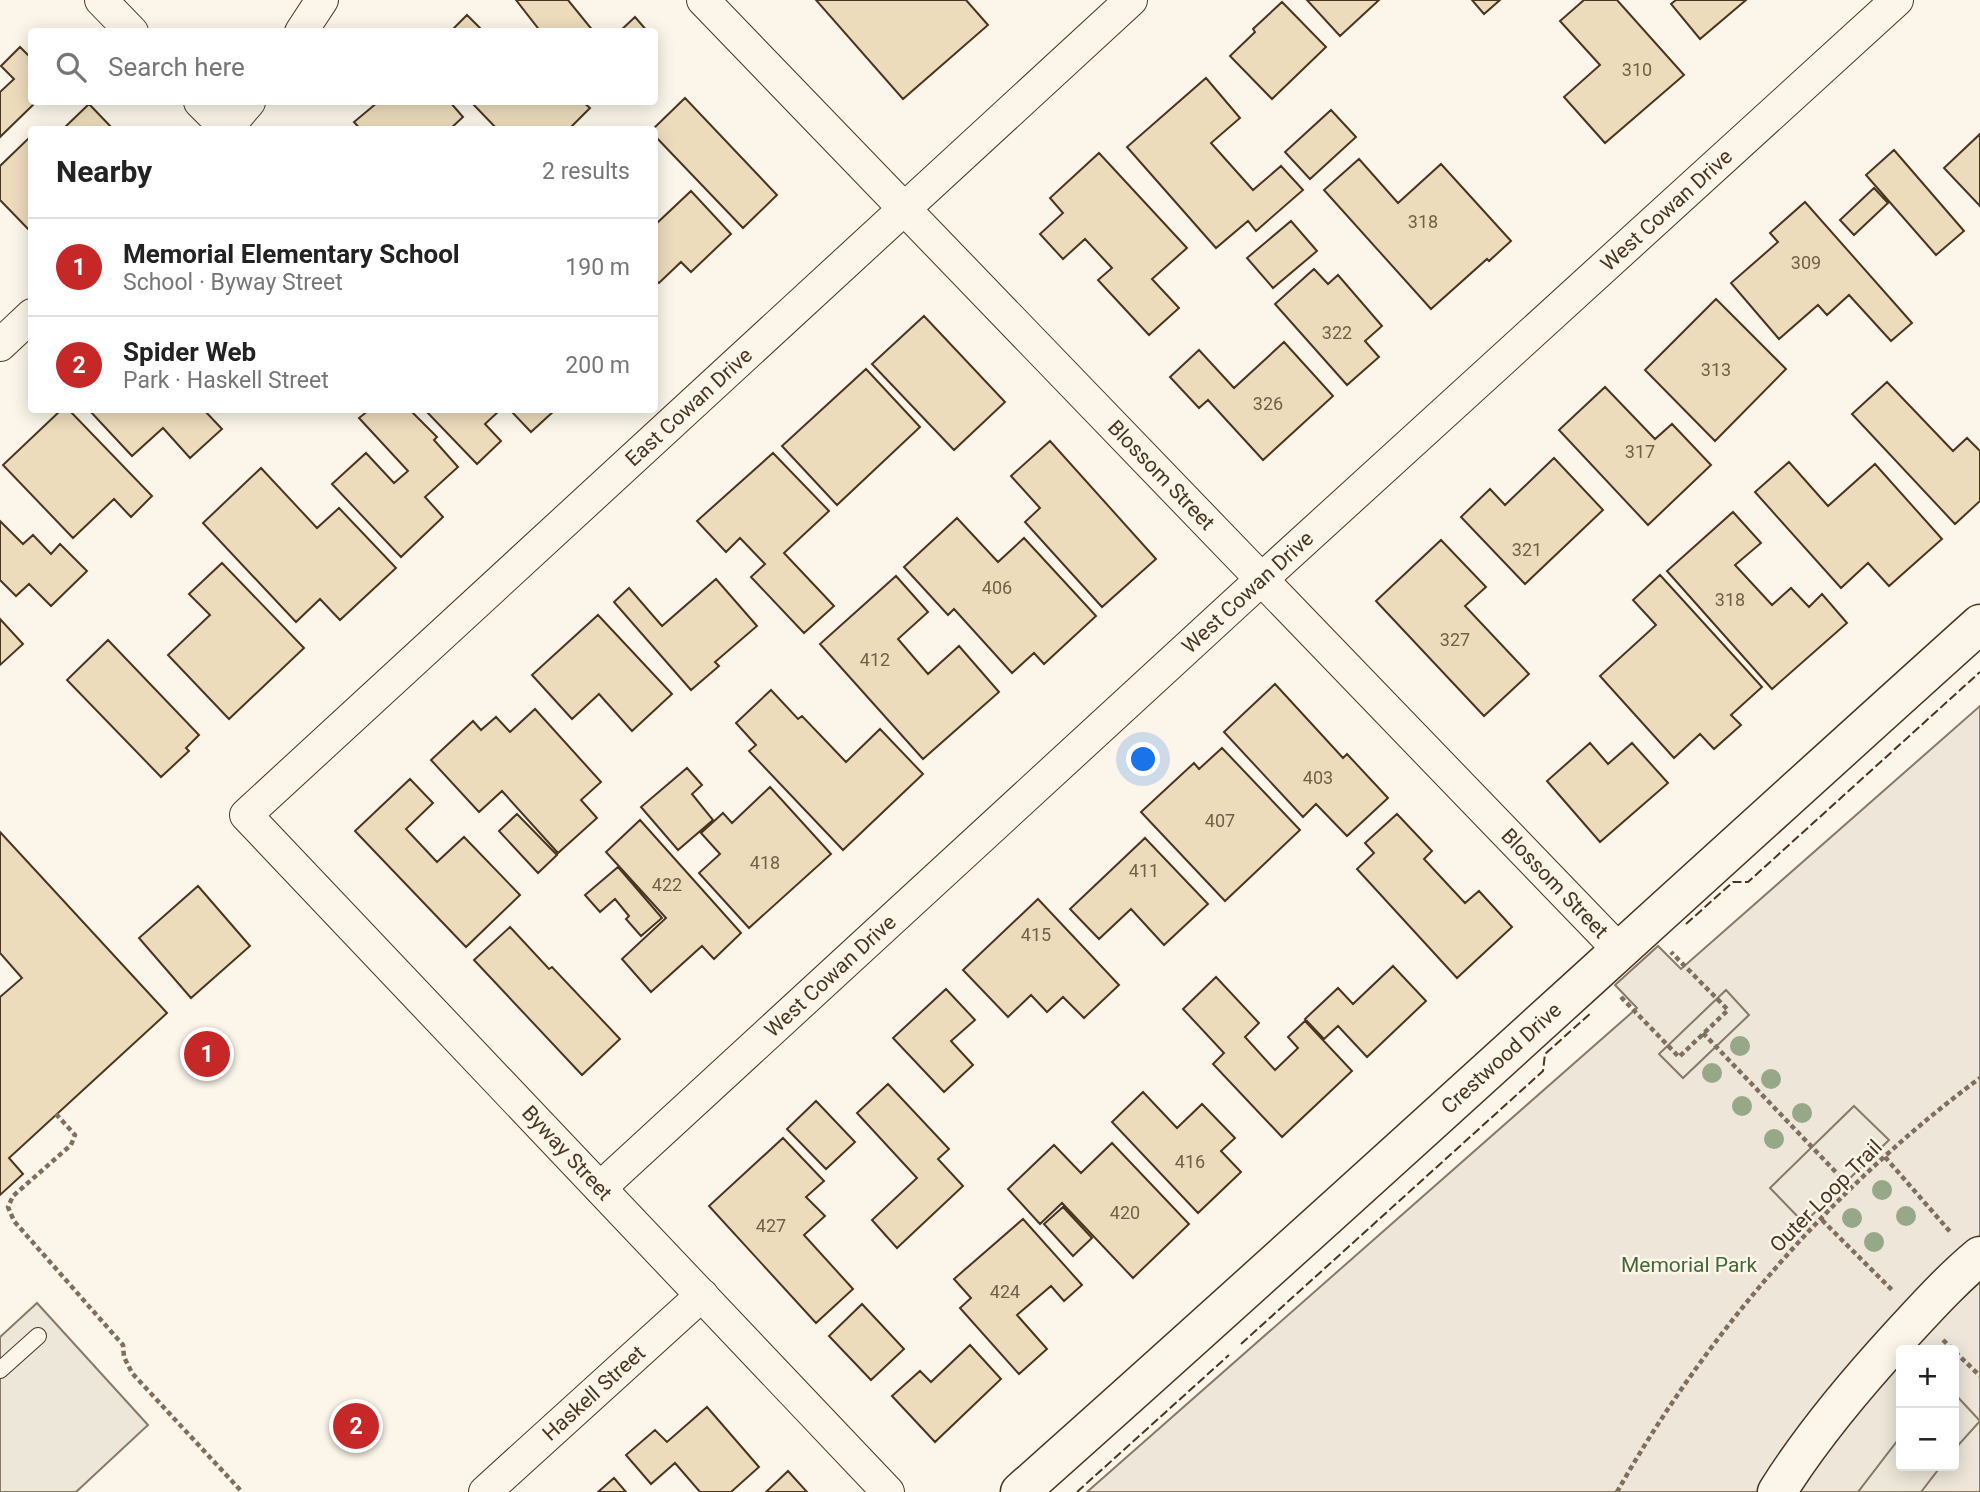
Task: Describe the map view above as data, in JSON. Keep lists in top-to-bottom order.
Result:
{
  "streets": {
    "street": [
      "West Cowan Drive",
      "East Cowan Drive",
      "Blossom Street",
      "Crestwood Drive",
      "Byway Street",
      "Haskell Street"
    ],
    "path": ["Outer Loop Trail"]
  },
  "crossings": [
    ["West Cowan Drive", "Blossom Street"],
    ["West Cowan Drive", "Byway Street"],
    ["East Cowan Drive", "Blossom Street"],
    ["East Cowan Drive", "Byway Street"],
    ["Blossom Street", "Crestwood Drive"],
    ["Byway Street", "Haskell Street"]
  ],
  "parks": ["Memorial Park"],
  "house_numbers": [
    "310",
    "318",
    "309",
    "322",
    "313",
    "326",
    "317",
    "321",
    "406",
    "318",
    "327",
    "412",
    "403",
    "407",
    "418",
    "411",
    "422",
    "415",
    "416",
    "420",
    "427",
    "424"
  ],
  "page": {
    "search": "Search here",
    "heading": ["Nearby", "2 results"],
    "list": [
      {
        "mark": "1",
        "name": "Memorial Elementary School",
        "note": "School · Byway Street",
        "value": "190 m"
      },
      {
        "mark": "2",
        "name": "Spider Web",
        "note": "Park · Haskell Street",
        "value": "200 m"
      }
    ],
    "pins": ["1", "2"],
    "map_buttons": ["+", "−"]
  }
}
